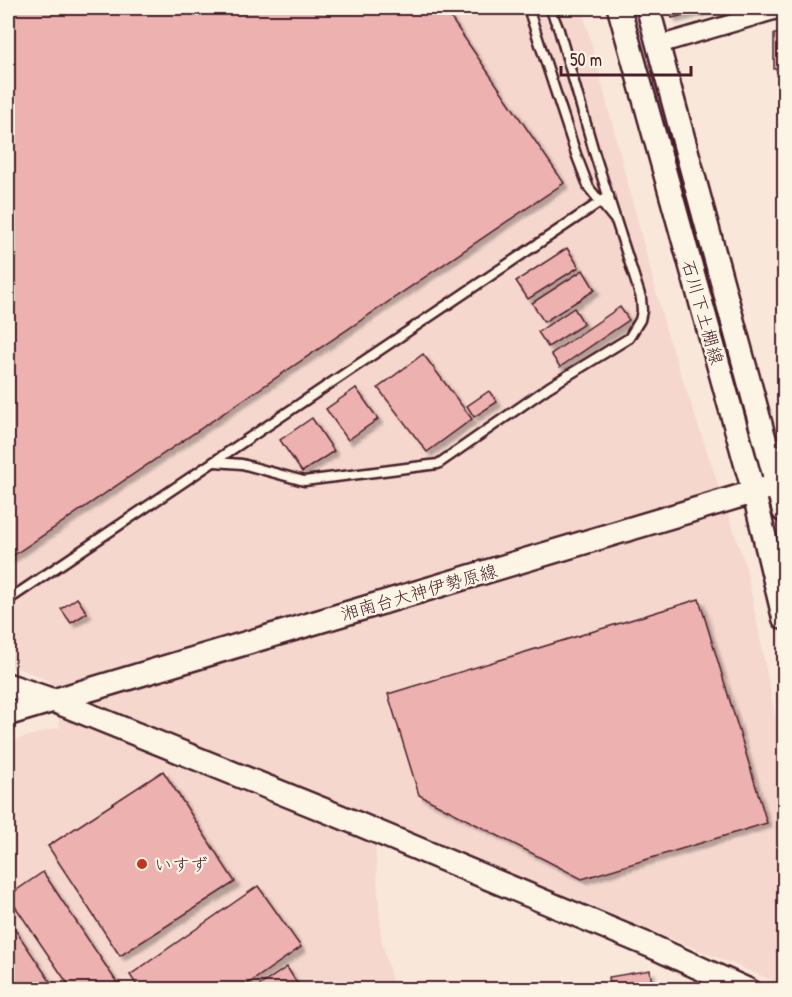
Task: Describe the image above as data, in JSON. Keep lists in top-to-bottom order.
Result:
{
  "streets": {
    "street": ["石川下土棚線", "湘南台大神伊勢原線"]
  },
  "crossings": [
    ["石川下土棚線", "湘南台大神伊勢原線"]
  ],
  "places": ["いすず"],
  "scale_bar": "50 m"
}
